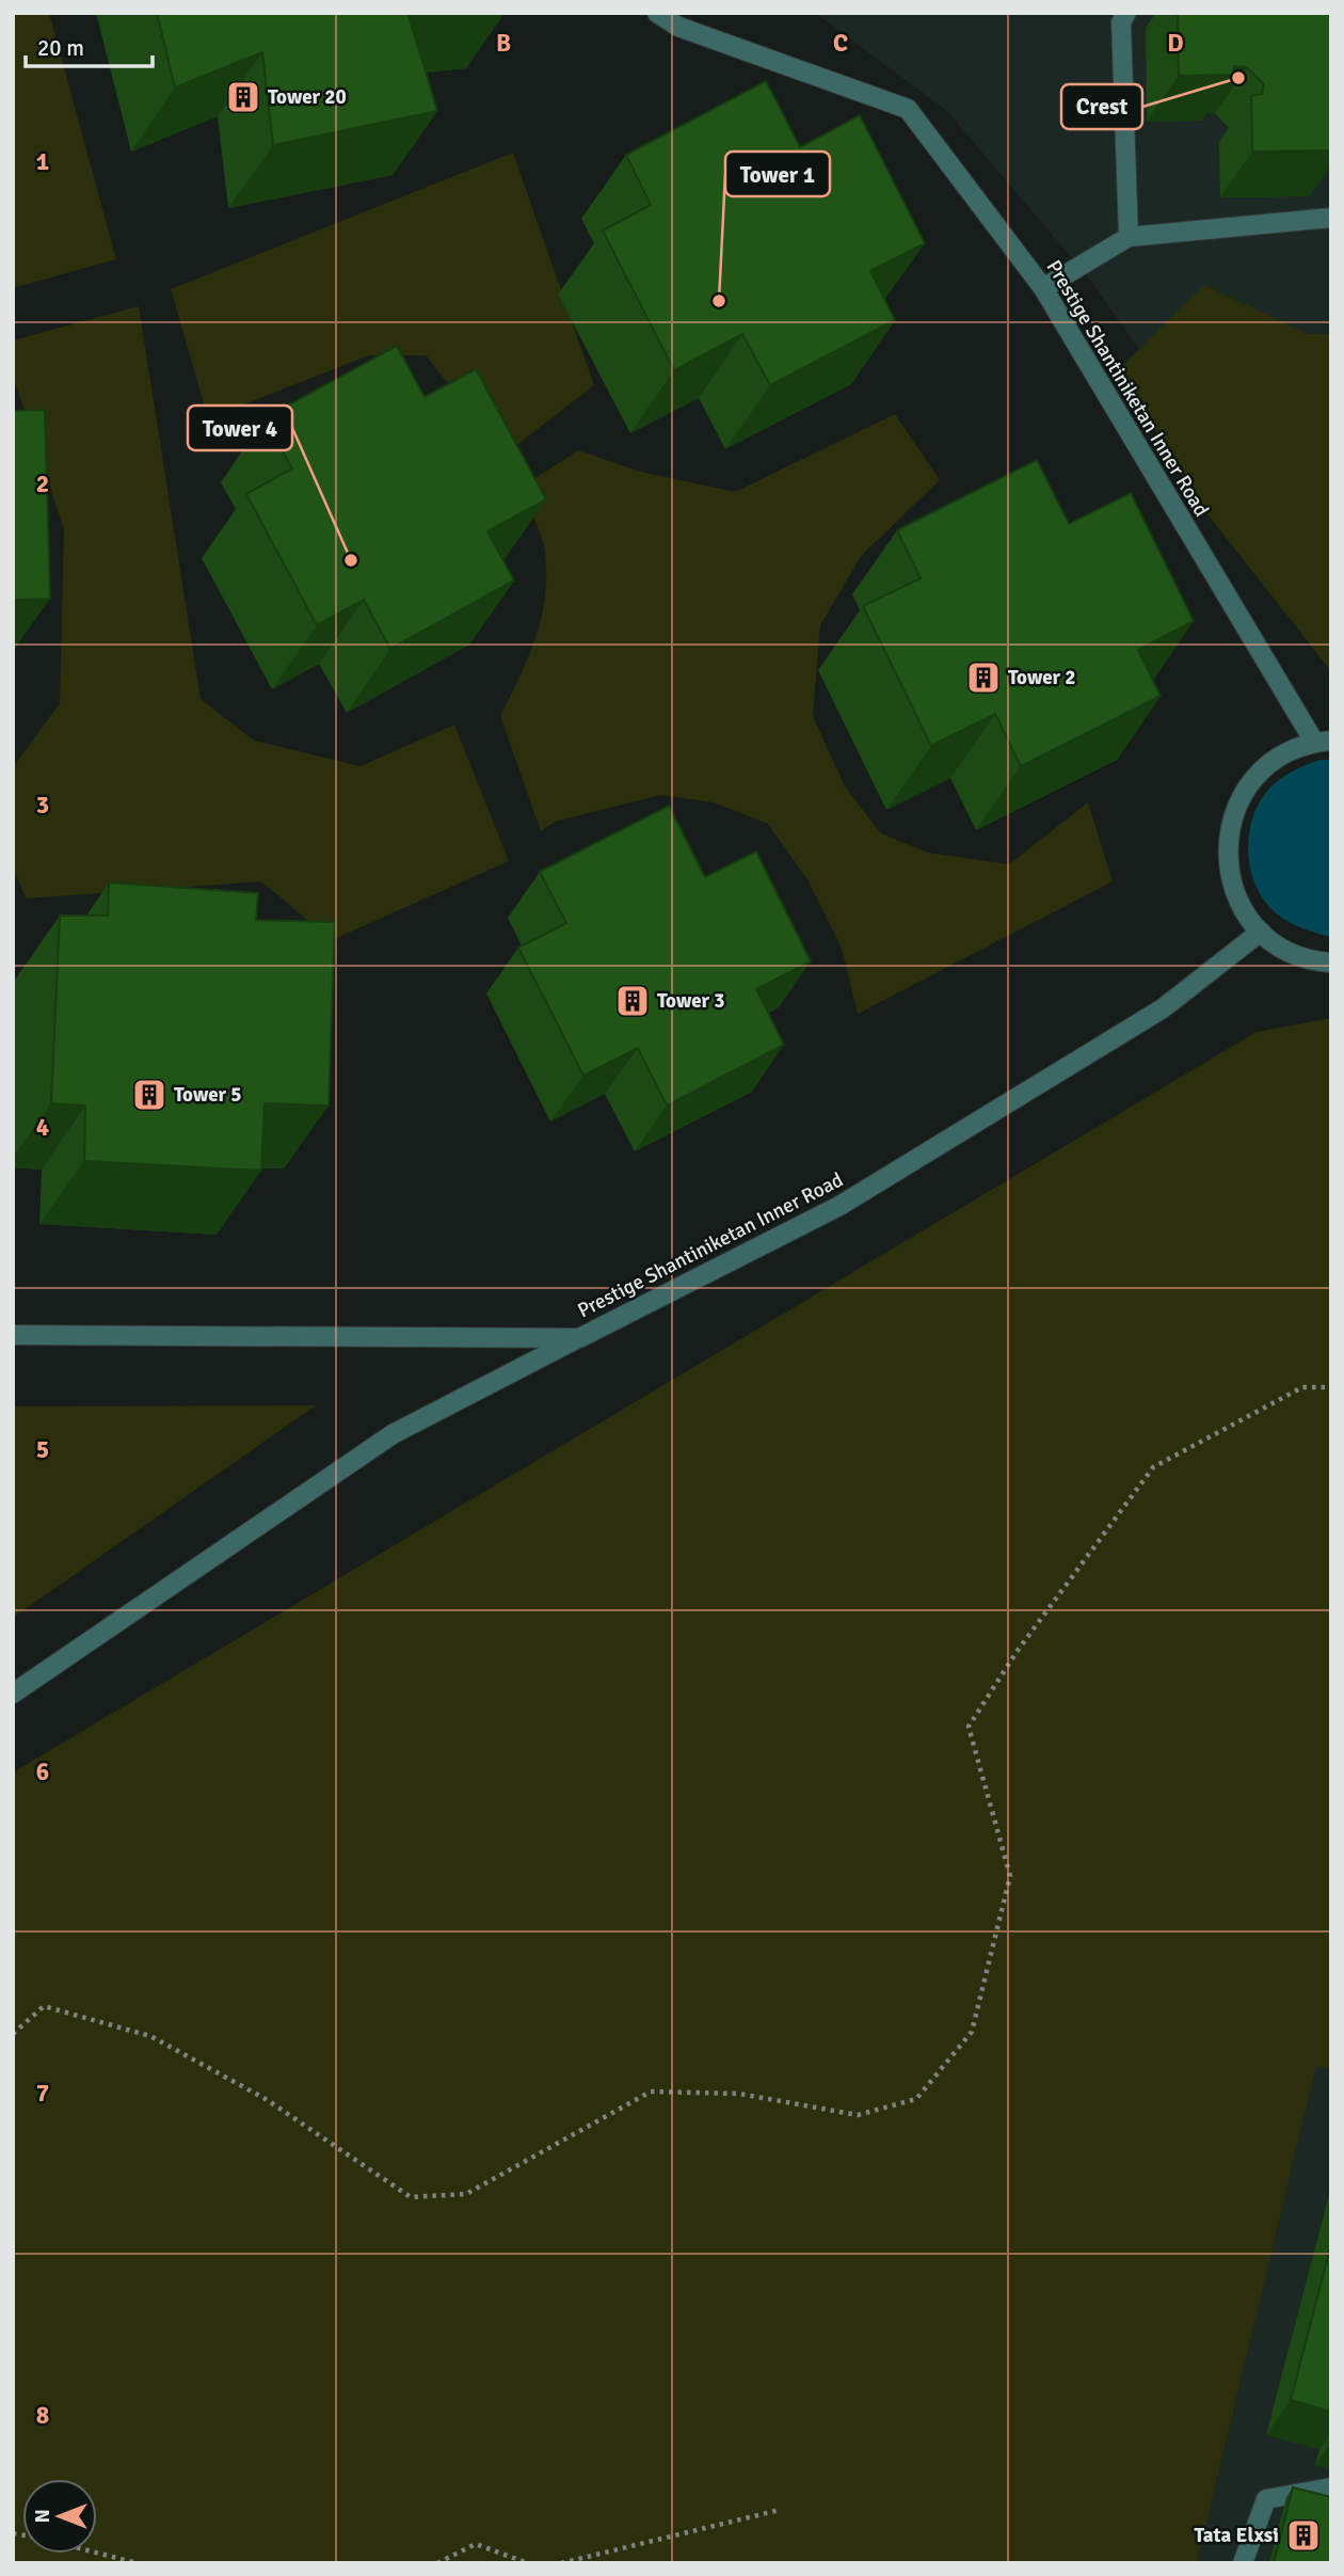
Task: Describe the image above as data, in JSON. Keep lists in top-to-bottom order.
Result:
{
  "streets": {
    "street": ["Prestige Shantiniketan Inner Road"]
  },
  "places": {
    "other": ["Crest", "Tower 1", "Tower 4"],
    "building": [
      "Tower 20",
      "Tower 2",
      "Tower 3",
      "Tower 5",
      "Tata Elxsi"
    ]
  },
  "scale_bar": "20 m",
  "north": "left",
  "grid": {
    "columns": ["B", "C", "D"],
    "rows": [
      "1",
      "2",
      "3",
      "4",
      "5",
      "6",
      "7",
      "8"
    ]
  }
}
